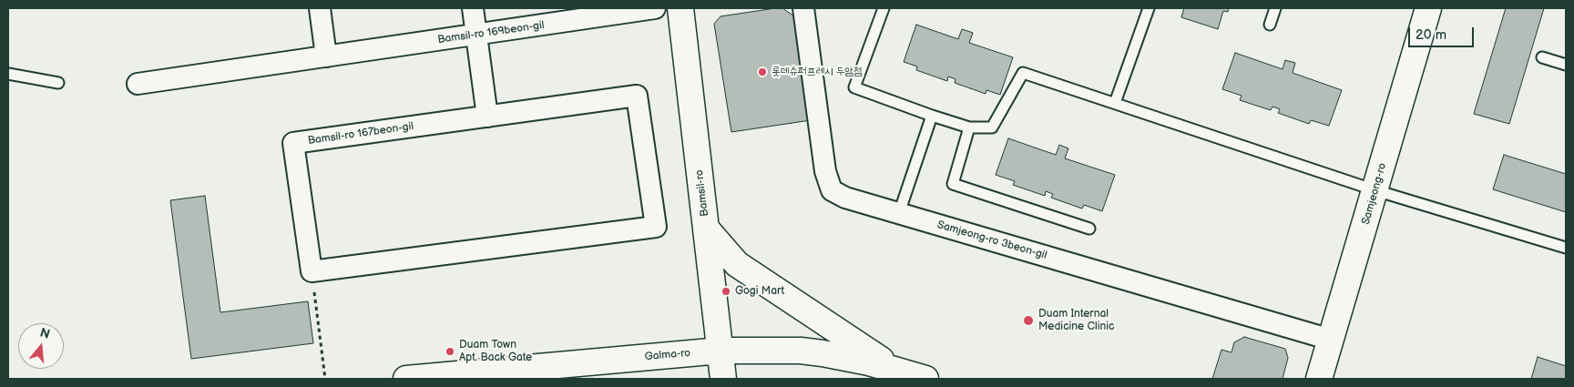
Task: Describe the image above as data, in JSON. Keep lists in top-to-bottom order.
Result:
{
  "streets": {
    "street": [
      "Bamsil-ro 169beon-gil",
      "Bamsil-ro 167beon-gil",
      "Bamsil-ro",
      "Samjeong-ro",
      "Samjeong-ro 3beon-gil",
      "Galma-ro"
    ]
  },
  "crossings": [
    ["Bamsil-ro", "Galma-ro"],
    ["Samjeong-ro", "Samjeong-ro 3beon-gil"]
  ],
  "places": [
    "롯데슈퍼프레시 두암점",
    "Gogi Mart",
    "Duam Internal Medicine Clinic",
    "Duam Town Apt. Back Gate"
  ],
  "scale_bar": "20 m",
  "north": "top"
}
